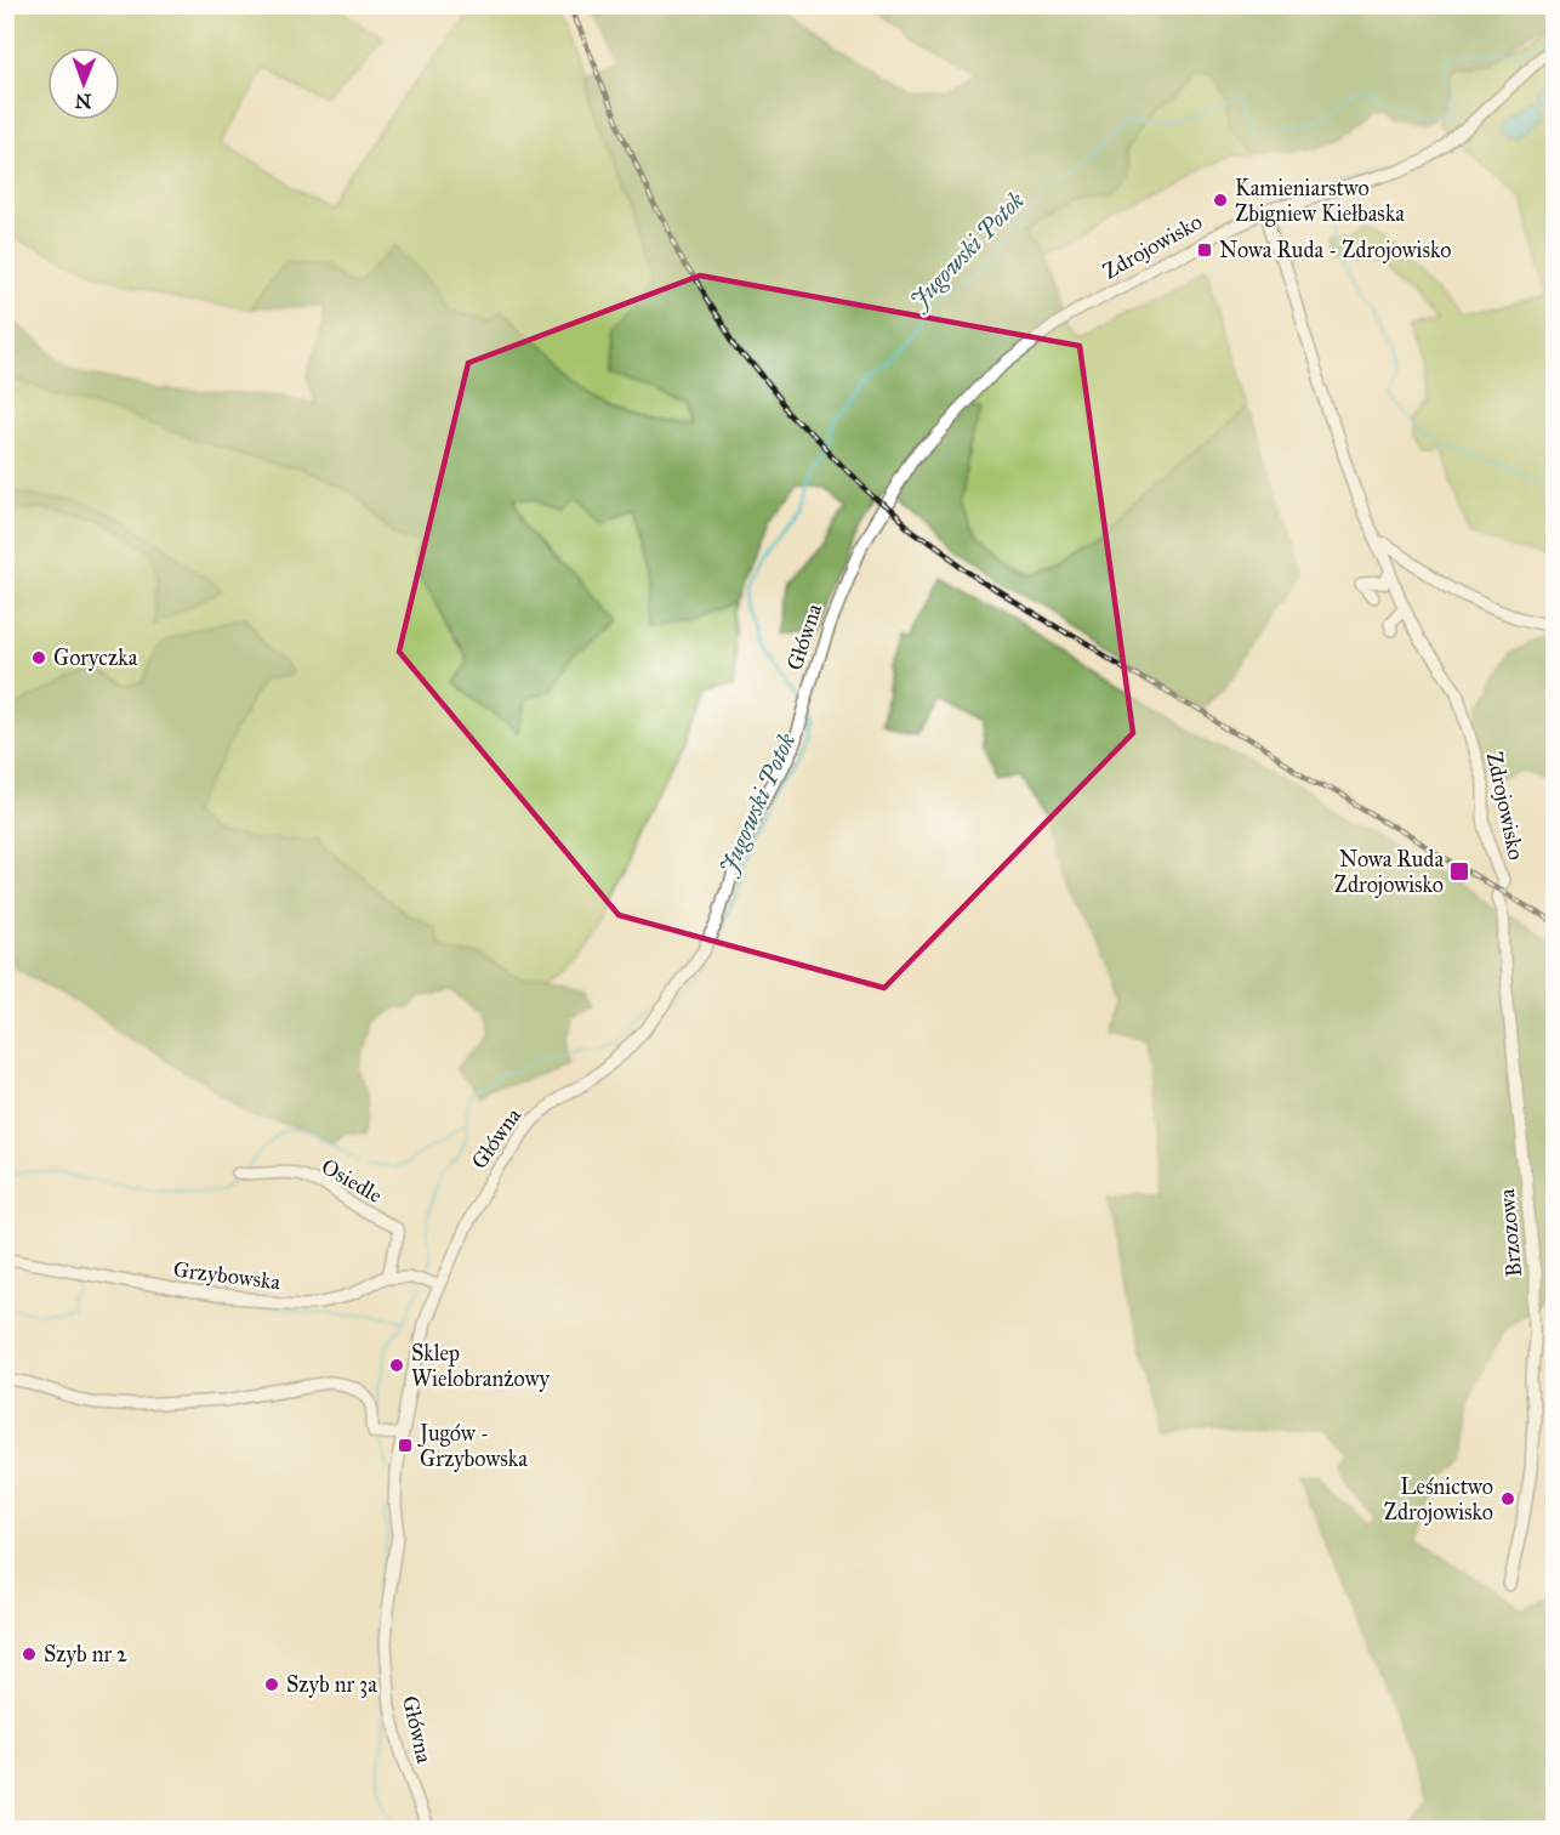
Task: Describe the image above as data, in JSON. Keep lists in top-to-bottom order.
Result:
{
  "streets": {
    "street": [
      "Zdrojowisko",
      "Główna",
      "Osiedle",
      "Brzozowa",
      "Grzybowska"
    ]
  },
  "crossings": [
    ["Zdrojowisko", "Główna"],
    ["Zdrojowisko", "Brzozowa"],
    ["Główna", "Grzybowska"],
    ["Osiedle", "Grzybowska"]
  ],
  "water": ["Jugowski Potok"],
  "places": {
    "other": [
      "Kamieniarstwo Zbigniew Kiełbaska",
      "Goryczka",
      "Sklep Wielobranżowy",
      "Leśnictwo Zdrojowisko",
      "Szyb nr 2",
      "Szyb nr 3a"
    ],
    "transit": ["Nowa Ruda - Zdrojowisko", "Nowa Ruda Zdrojowisko", "Jugów - Grzybowska"]
  },
  "north": "bottom"
}
